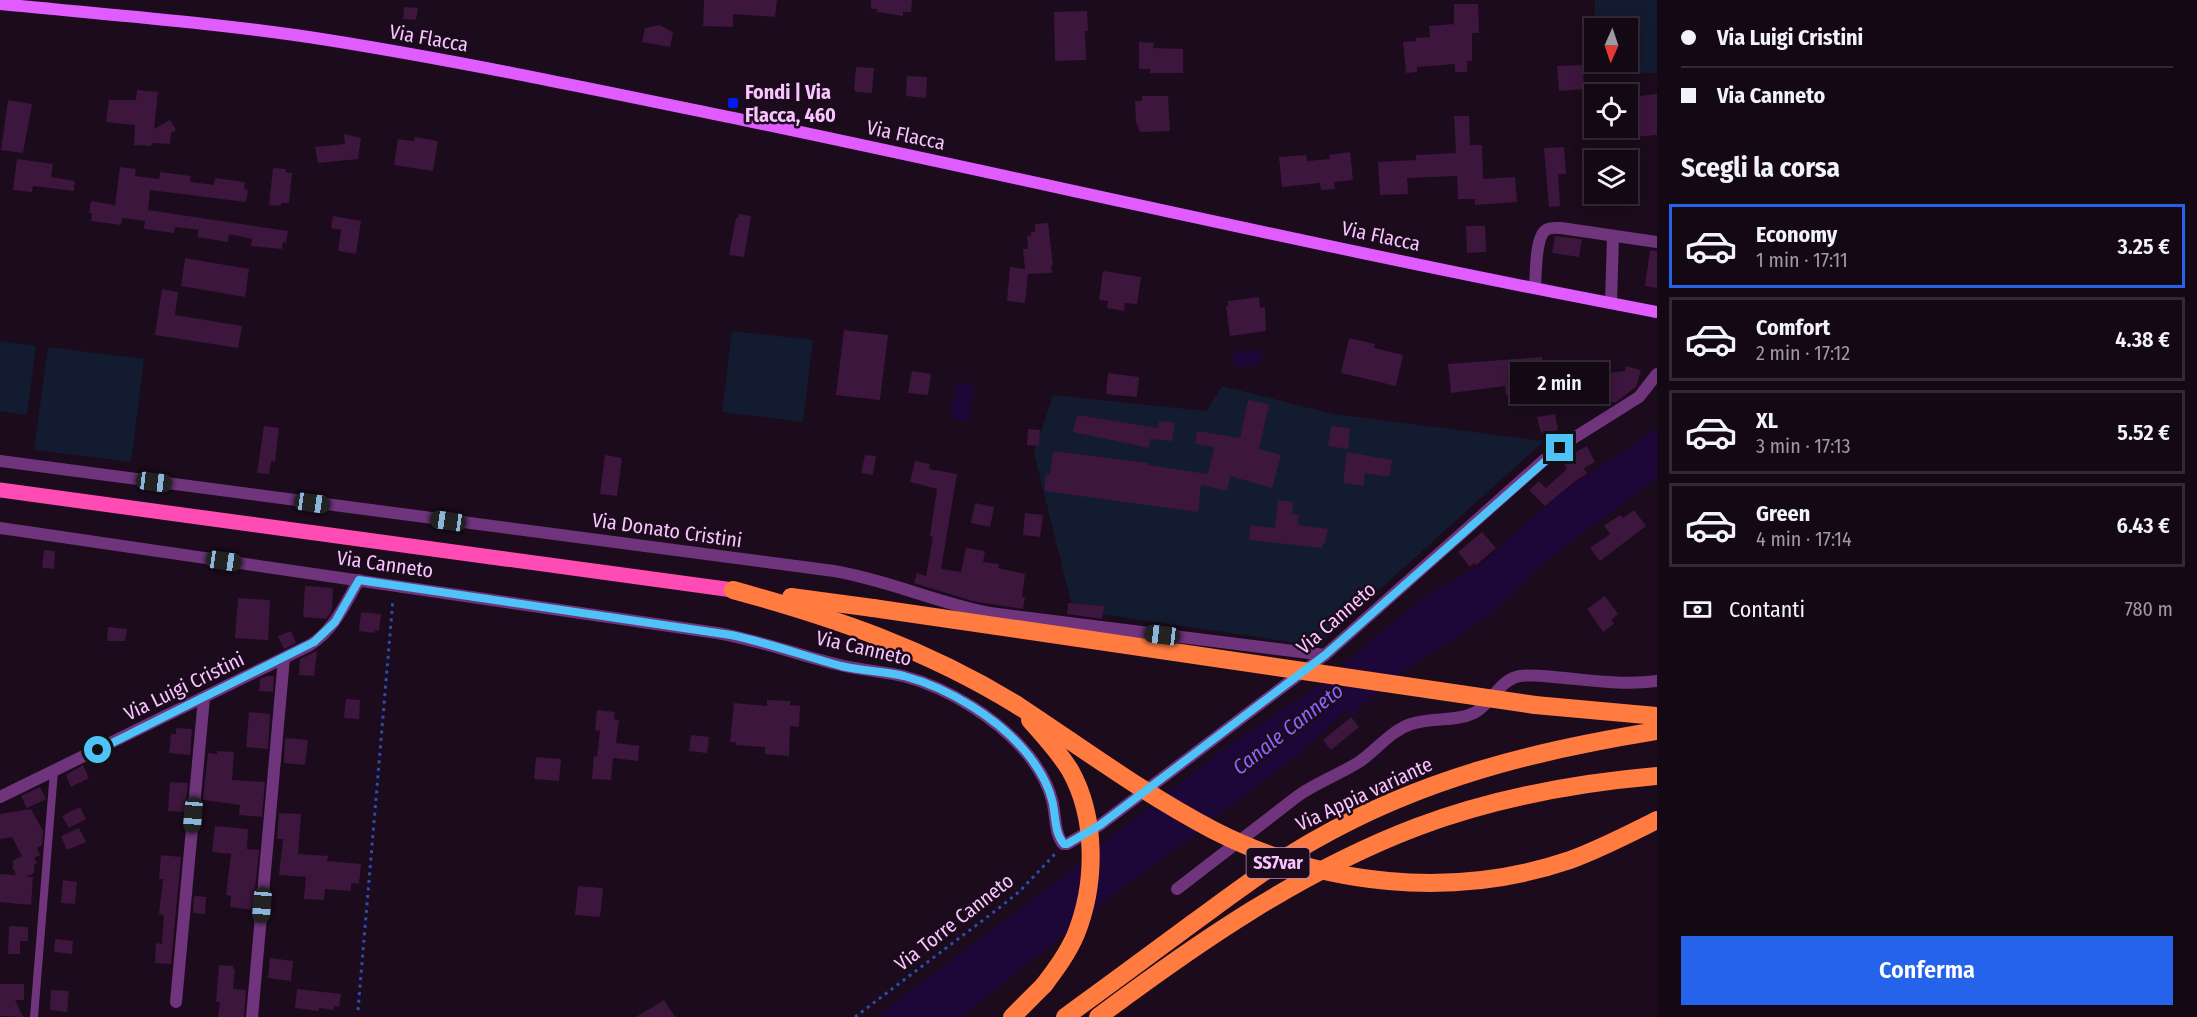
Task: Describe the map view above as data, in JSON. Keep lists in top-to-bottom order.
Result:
{
  "streets": {
    "highway": ["Via Appia variante", "SS7var"],
    "main road": ["Via Flacca"],
    "street": ["Via Donato Cristini", "Via Canneto", "Via Luigi Cristini"],
    "path": ["Via Torre Canneto"]
  },
  "crossings": [
    ["Via Donato Cristini", "Via Canneto"],
    ["Via Canneto", "Via Luigi Cristini"],
    ["Via Canneto", "Via Torre Canneto"]
  ],
  "water": ["Canale Canneto"],
  "places": {
    "transit": ["Fondi | Via Flacca, 460"]
  },
  "north": "bottom",
  "page": {
    "banner": ["Via Luigi Cristini", "Via Canneto"],
    "heading": "Scegli la corsa",
    "list": [
      {
        "name": "Economy",
        "note": "1 min · 17:11",
        "value": "3.25 €"
      },
      {
        "name": "Comfort",
        "note": "2 min · 17:12",
        "value": "4.38 €"
      },
      {
        "name": "XL",
        "note": "3 min · 17:13",
        "value": "5.52 €"
      },
      {
        "name": "Green",
        "note": "4 min · 17:14",
        "value": "6.43 €"
      }
    ],
    "bubble": "2 min",
    "pay": ["Contanti", "780 m"],
    "buttons": "Conferma"
  }
}
